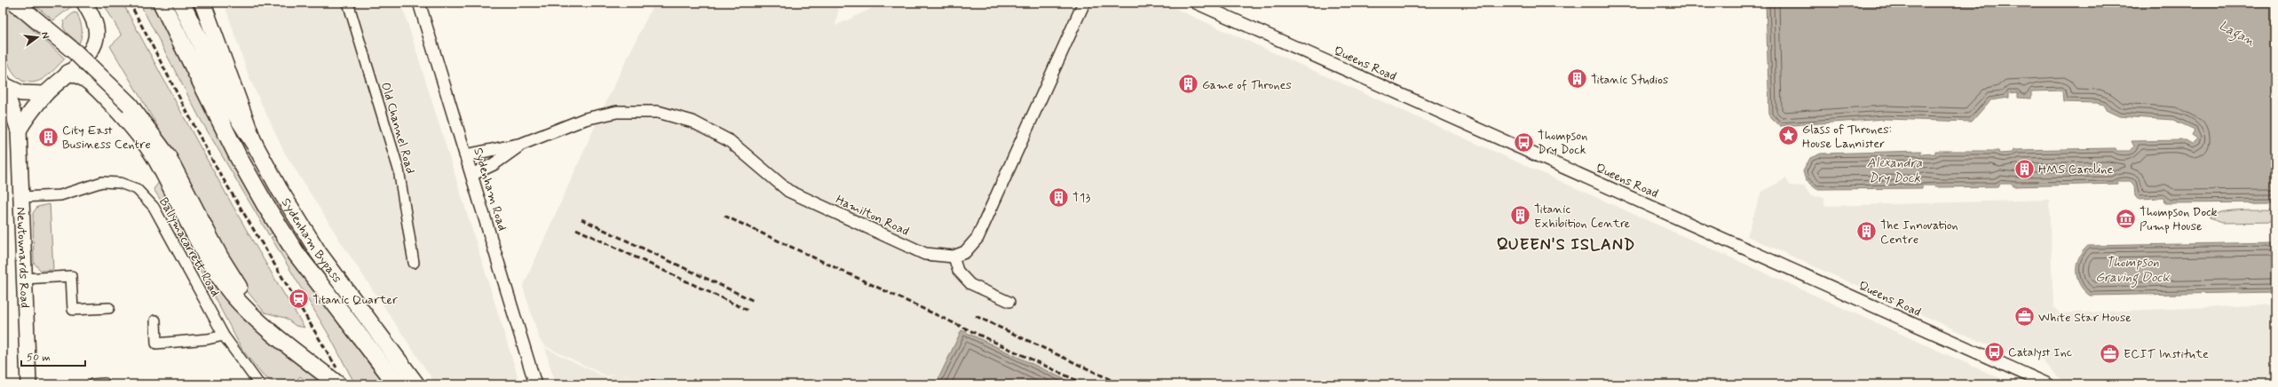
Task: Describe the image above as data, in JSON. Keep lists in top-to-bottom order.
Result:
{
  "streets": {
    "highway": ["Sydenham Bypass"],
    "main road": ["Newtownards Road"],
    "street": [
      "Queens Road",
      "Old Channel Road",
      "Sydenham Road",
      "Hamilton Road",
      "Ballymacarrett Road"
    ]
  },
  "crossings": [
    ["Sydenham Road", "Hamilton Road"],
    ["Ballymacarrett Road", "Newtownards Road"]
  ],
  "districts": ["QUEEN'S ISLAND"],
  "water": ["Lagan", "Alexandra Dry Dock", "Thompson Graving Dock"],
  "places": {
    "building": [
      "Titanic Studios",
      "Game of Thrones",
      "City East Business Centre",
      "HMS Caroline",
      "T13",
      "Titanic Exhibition Centre",
      "The Innovation Centre"
    ],
    "place": ["Glass of Thrones: House Lannister"],
    "bus stop": ["Thompson Dry Dock", "Catalyst Inc"],
    "museum": ["Thompson Dock Pump House"],
    "station": ["Titanic Quarter"],
    "office": ["White Star House", "ECIT Institute"]
  },
  "scale_bar": "50 m",
  "north": "right"
}
